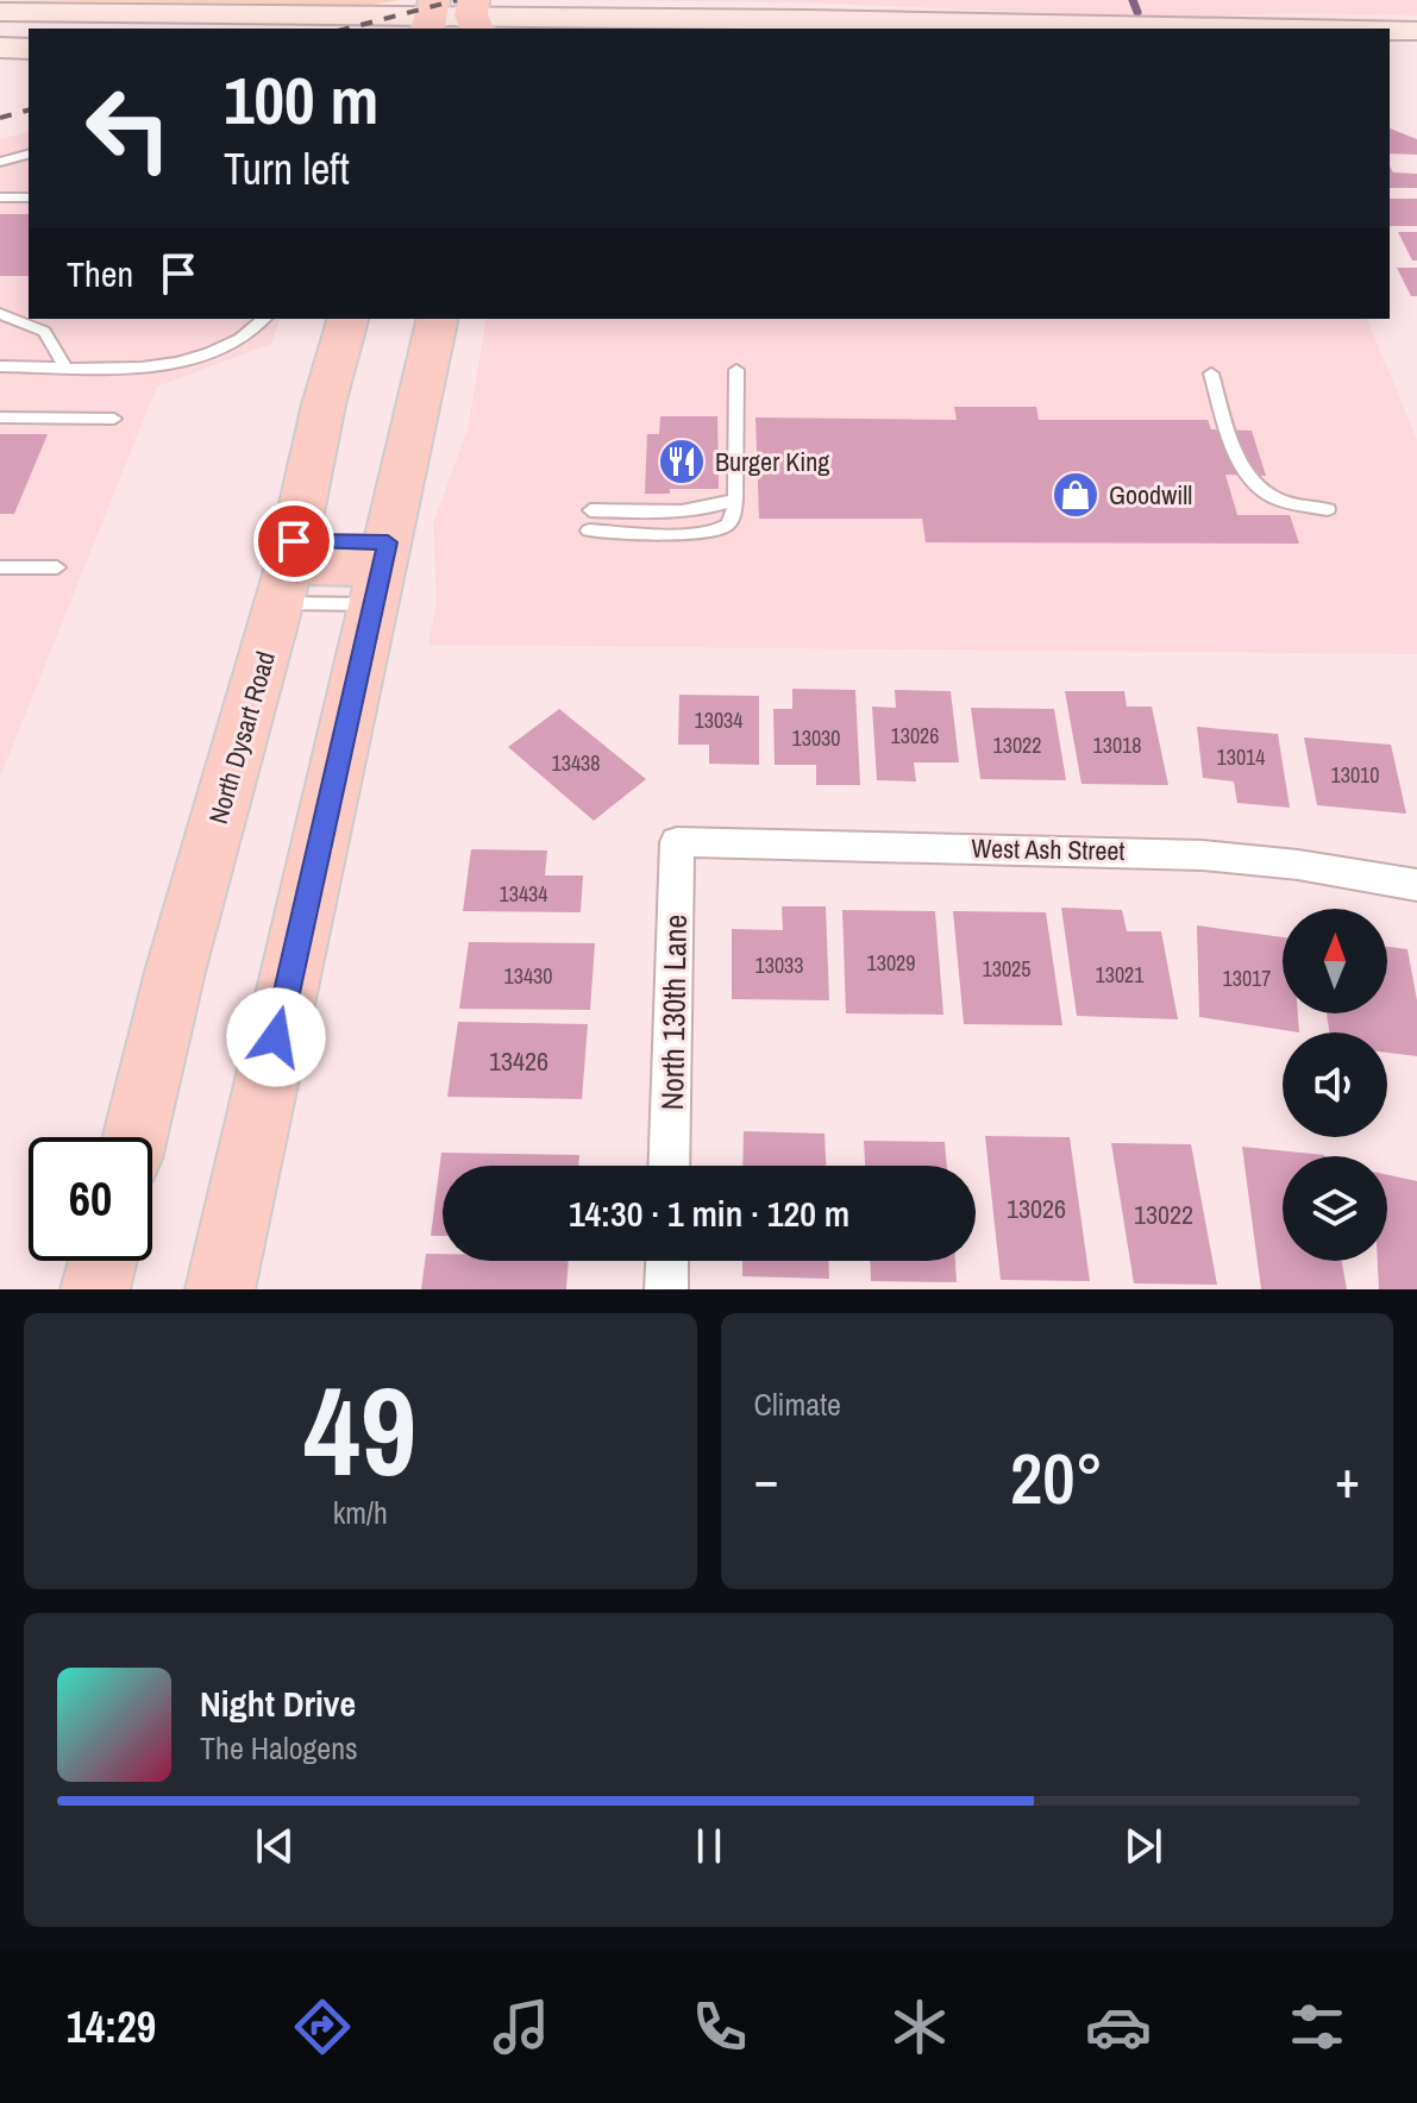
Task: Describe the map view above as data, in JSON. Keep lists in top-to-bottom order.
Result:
{
  "streets": {
    "main road": ["North Dysart Road"],
    "street": ["West Ash Street", "North 130th Lane"]
  },
  "crossings": [
    ["West Ash Street", "North 130th Lane"]
  ],
  "places": {
    "restaurant": ["Burger King"],
    "shop": ["Goodwill"]
  },
  "house_numbers": [
    "13034",
    "13026",
    "13030",
    "13022",
    "13018",
    "13014",
    "13438",
    "13010",
    "13434",
    "13029",
    "13033",
    "13025",
    "13021",
    "13430",
    "13017",
    "13426",
    "13026",
    "13022"
  ],
  "north": "top",
  "page": {
    "turn": ["100 m", "Turn left"],
    "then": "Then",
    "limit": "60",
    "trip": "14:30 · 1 min · 120 m",
    "tile": [
      ["49", "km/h"],
      "Climate"
    ],
    "heat": ["−", "20°", "+"],
    "song": ["Night Drive", "The Halogens"],
    "tabs": "14:29"
  }
}
